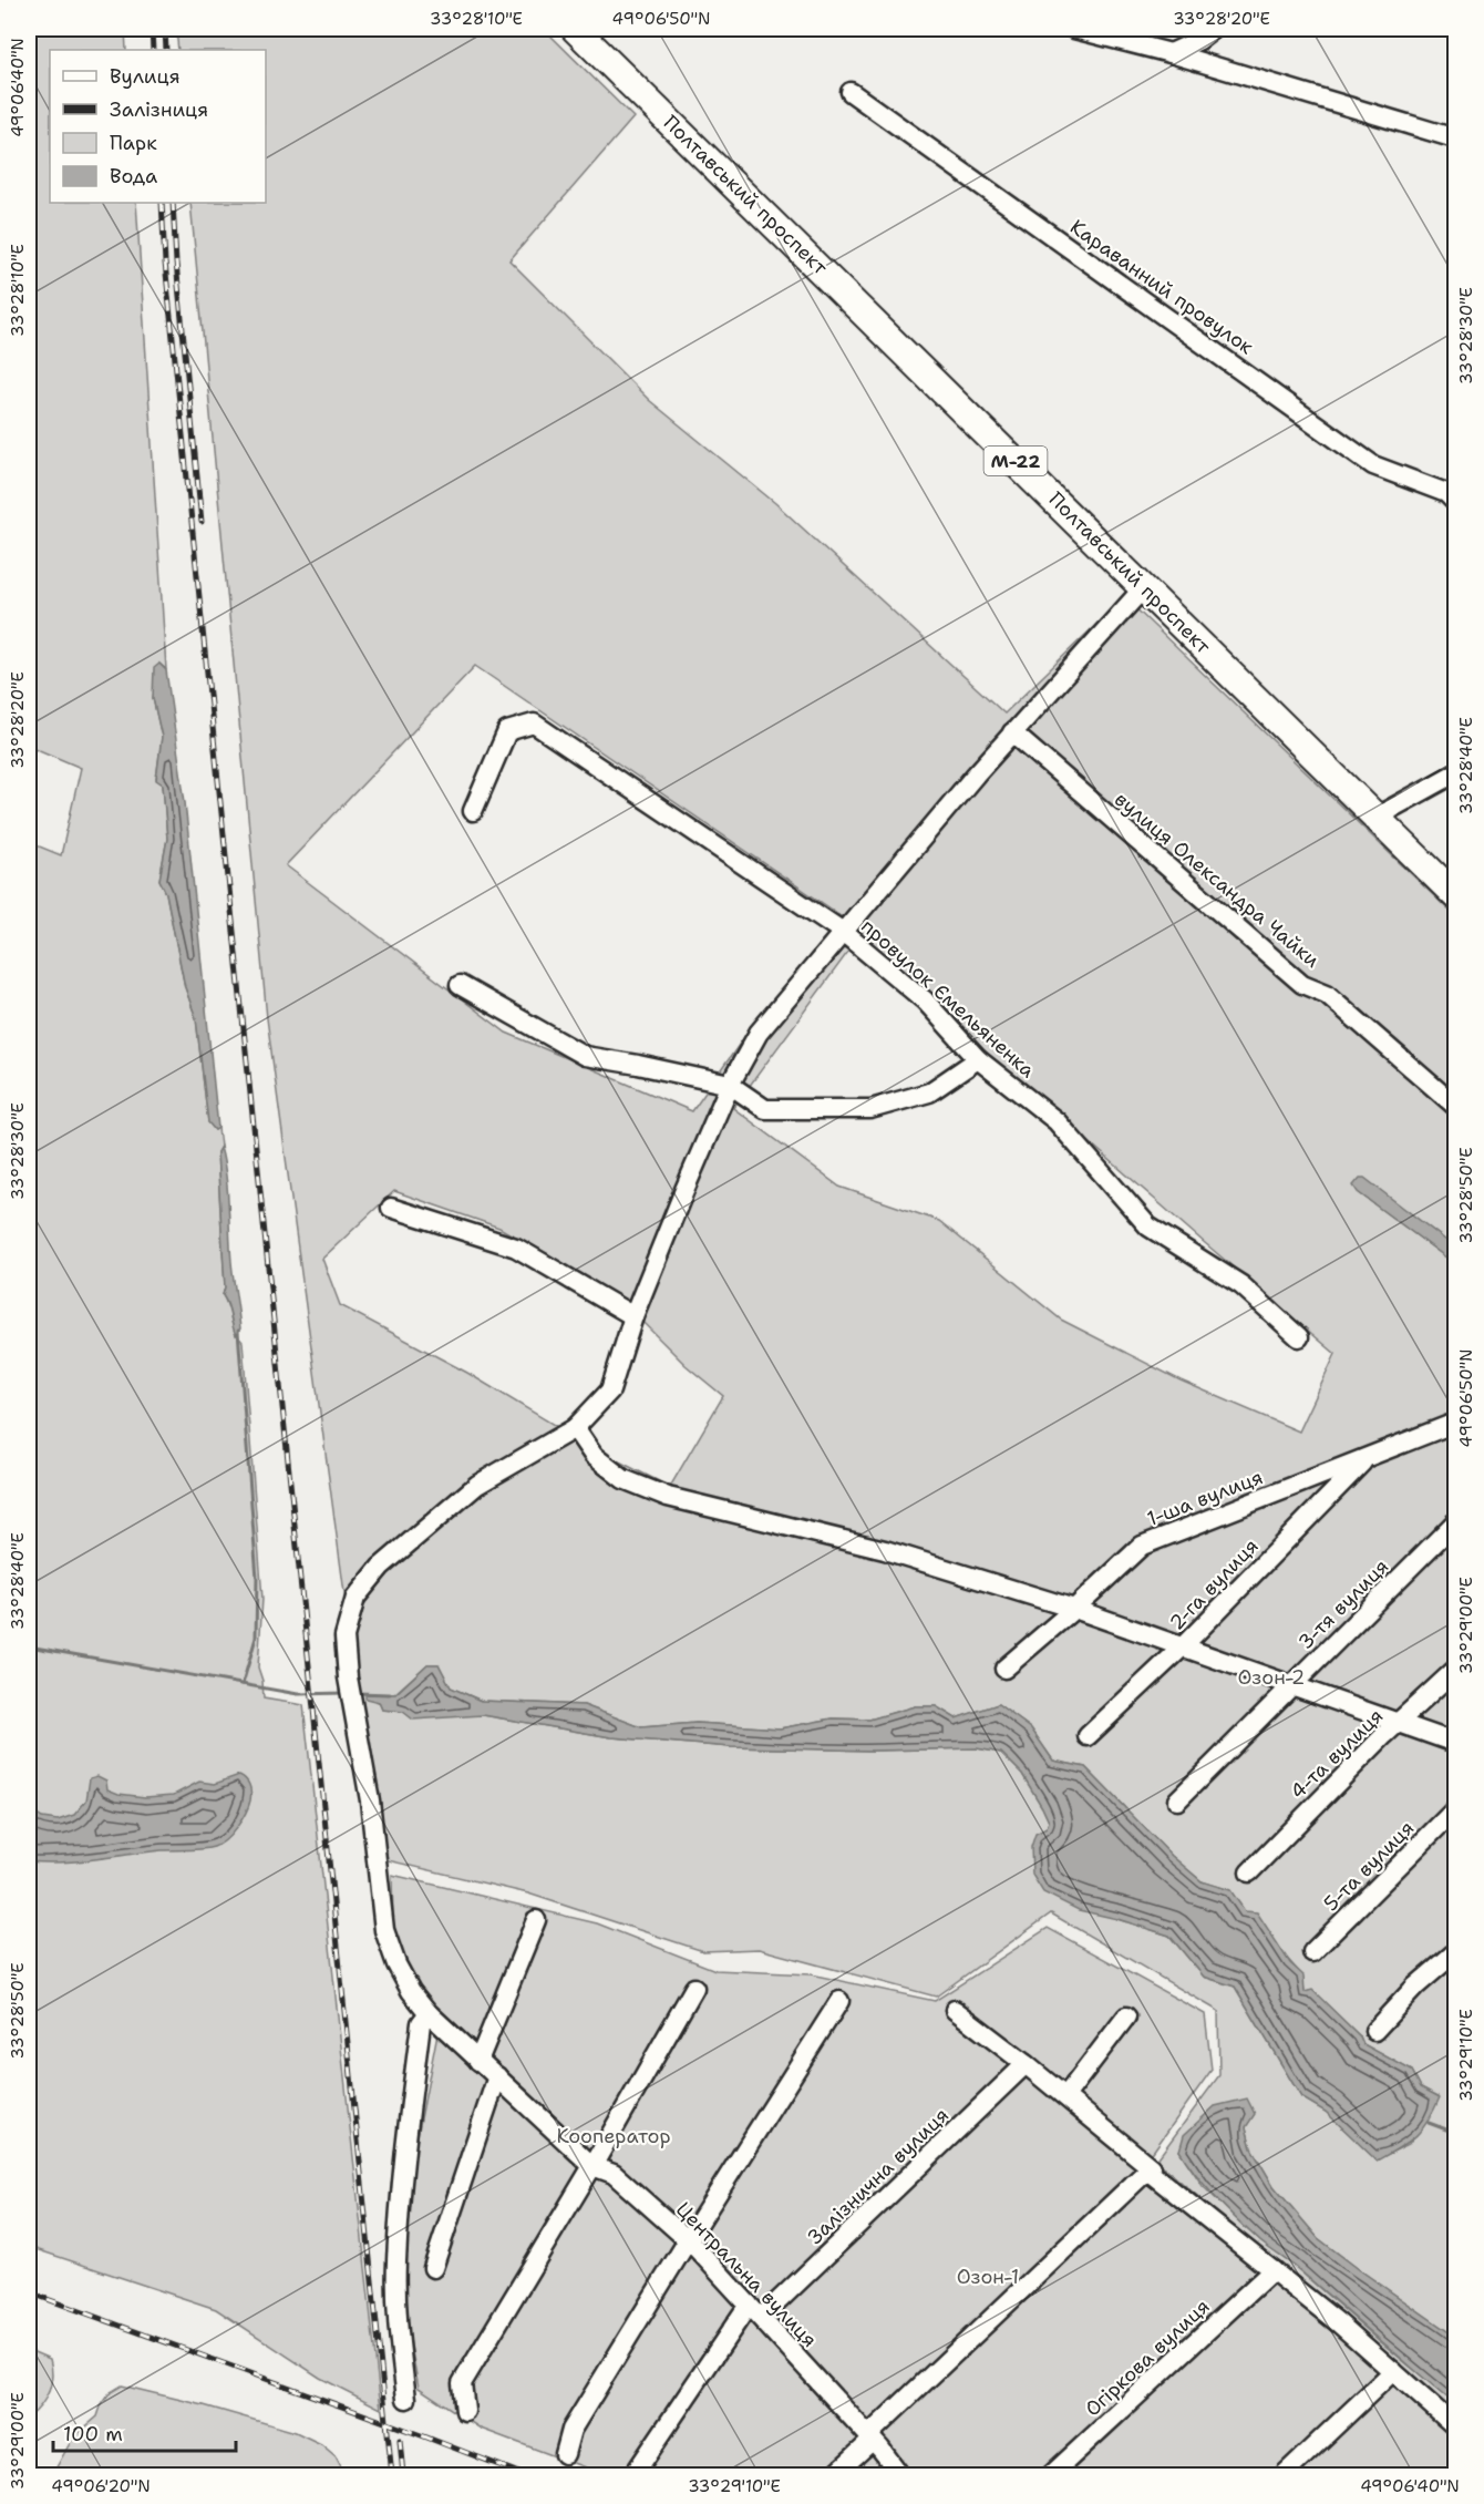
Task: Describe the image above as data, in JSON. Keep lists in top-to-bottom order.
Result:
{
  "streets": {
    "highway": ["Полтавський проспект", "М-22"],
    "street": [
      "Караванний провулок",
      "вулиця Олександра Чайки",
      "провулок Ємельяненка",
      "1-ша вулиця",
      "2-га вулиця",
      "3-тя вулиця",
      "4-та вулиця",
      "5-та вулиця",
      "Залізнична вулиця",
      "Центральна вулиця",
      "Огіркова вулиця"
    ]
  },
  "crossings": [
    ["Полтавський проспект", "Центральна вулиця"],
    ["вулиця Олександра Чайки", "Центральна вулиця"],
    ["провулок Ємельяненка", "Центральна вулиця"],
    ["1-ша вулиця", "2-га вулиця"],
    ["Залізнична вулиця", "Центральна вулиця"]
  ],
  "parks": ["Озон-2", "Кооператор", "Озон-1"],
  "legend": [
    "Вулиця",
    "Залізниця",
    "Парк",
    "Вода"
  ],
  "scale_bar": "100 m",
  "coordinates": [
    "33°28'10\"E",
    "49°06'50\"N",
    "33°28'20\"E",
    "49°06'40\"N",
    "33°28'30\"E",
    "33°28'40\"E",
    "33°28'50\"E",
    "33°29'00\"E",
    "33°29'10\"E",
    "49°06'20\"N"
  ]
}
